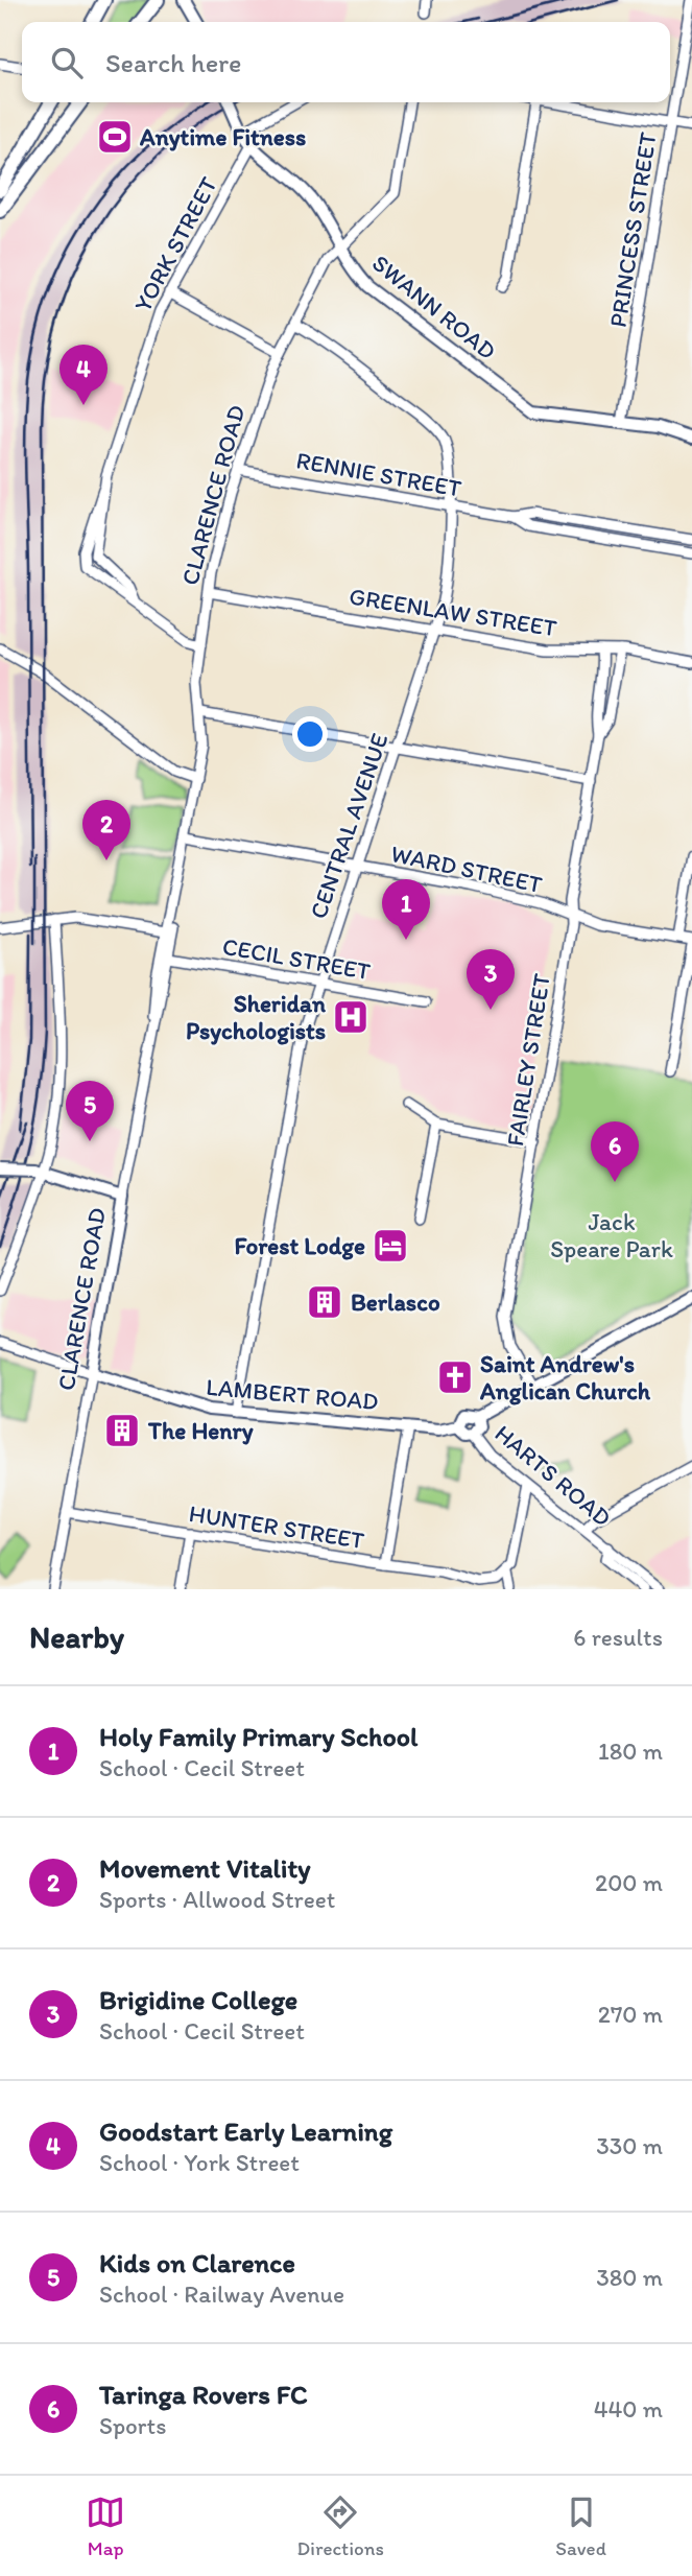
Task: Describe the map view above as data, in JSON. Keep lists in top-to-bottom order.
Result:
{
  "streets": {
    "main road": ["SWANN ROAD", "CLARENCE ROAD", "LAMBERT ROAD"],
    "street": [
      "PRINCESS STREET",
      "YORK STREET",
      "RENNIE STREET",
      "GREENLAW STREET",
      "CENTRAL AVENUE",
      "WARD STREET",
      "CECIL STREET",
      "FAIRLEY STREET",
      "HARTS ROAD",
      "HUNTER STREET"
    ]
  },
  "crossings": [
    ["PRINCESS STREET", "SWANN ROAD"],
    ["YORK STREET", "SWANN ROAD"],
    ["YORK STREET", "CLARENCE ROAD"],
    ["SWANN ROAD", "CLARENCE ROAD"],
    ["RENNIE STREET", "CLARENCE ROAD"],
    ["RENNIE STREET", "CENTRAL AVENUE"],
    ["CLARENCE ROAD", "GREENLAW STREET"],
    ["CLARENCE ROAD", "CENTRAL AVENUE"],
    ["CLARENCE ROAD", "WARD STREET"],
    ["CLARENCE ROAD", "CECIL STREET"],
    ["CLARENCE ROAD", "LAMBERT ROAD"],
    ["CLARENCE ROAD", "HUNTER STREET"],
    ["GREENLAW STREET", "CENTRAL AVENUE"],
    ["GREENLAW STREET", "FAIRLEY STREET"],
    ["CENTRAL AVENUE", "WARD STREET"],
    ["CENTRAL AVENUE", "CECIL STREET"],
    ["CENTRAL AVENUE", "LAMBERT ROAD"],
    ["WARD STREET", "FAIRLEY STREET"],
    ["LAMBERT ROAD", "HARTS ROAD"]
  ],
  "parks": ["Jack Speare Park"],
  "places": {
    "sports": ["Anytime Fitness"],
    "hospital": ["Sheridan Psychologists"],
    "hotel": ["Forest Lodge"],
    "building": ["Berlasco", "The Henry"],
    "church": ["Saint Andrew's Anglican Church"]
  },
  "page": {
    "search": "Search here",
    "pins": [
      "4",
      "2",
      "1",
      "3",
      "5",
      "6"
    ],
    "heading": ["Nearby", "6 results"],
    "list": [
      {
        "mark": "1",
        "name": "Holy Family Primary School",
        "note": "School · Cecil Street",
        "value": "180 m"
      },
      {
        "mark": "2",
        "name": "Movement Vitality",
        "note": "Sports · Allwood Street",
        "value": "200 m"
      },
      {
        "mark": "3",
        "name": "Brigidine College",
        "note": "School · Cecil Street",
        "value": "270 m"
      },
      {
        "mark": "4",
        "name": "Goodstart Early Learning",
        "note": "School · York Street",
        "value": "330 m"
      },
      {
        "mark": "5",
        "name": "Kids on Clarence",
        "note": "School · Railway Avenue",
        "value": "380 m"
      },
      {
        "mark": "6",
        "name": "Taringa Rovers FC",
        "note": "Sports",
        "value": "440 m"
      }
    ],
    "nav": ["Map", "Directions", "Saved"]
  }
}
